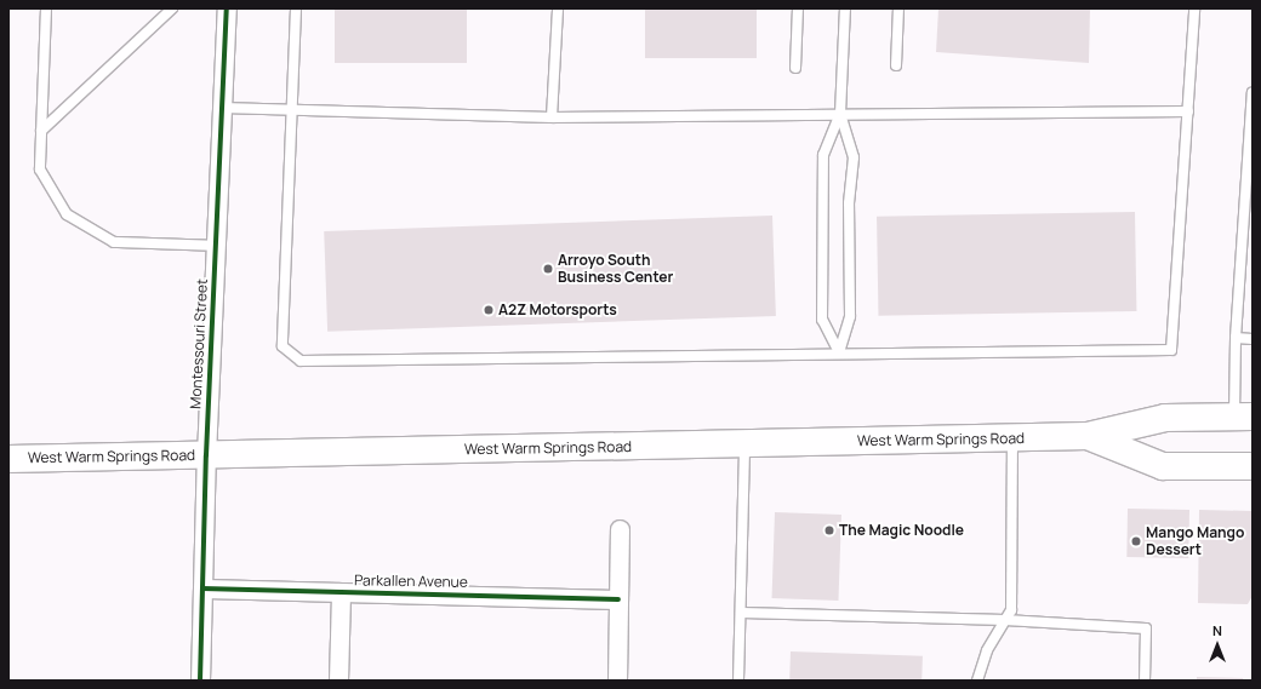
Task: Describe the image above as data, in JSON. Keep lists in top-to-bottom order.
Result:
{
  "streets": {
    "main road": ["West Warm Springs Road"],
    "street": ["Montessouri Street", "Parkallen Avenue"]
  },
  "crossings": [
    ["Montessouri Street", "West Warm Springs Road"],
    ["Montessouri Street", "Parkallen Avenue"]
  ],
  "places": [
    "Arroyo South Business Center",
    "A2Z Motorsports",
    "The Magic Noodle",
    "Mango Mango Dessert"
  ],
  "north": "top"
}
